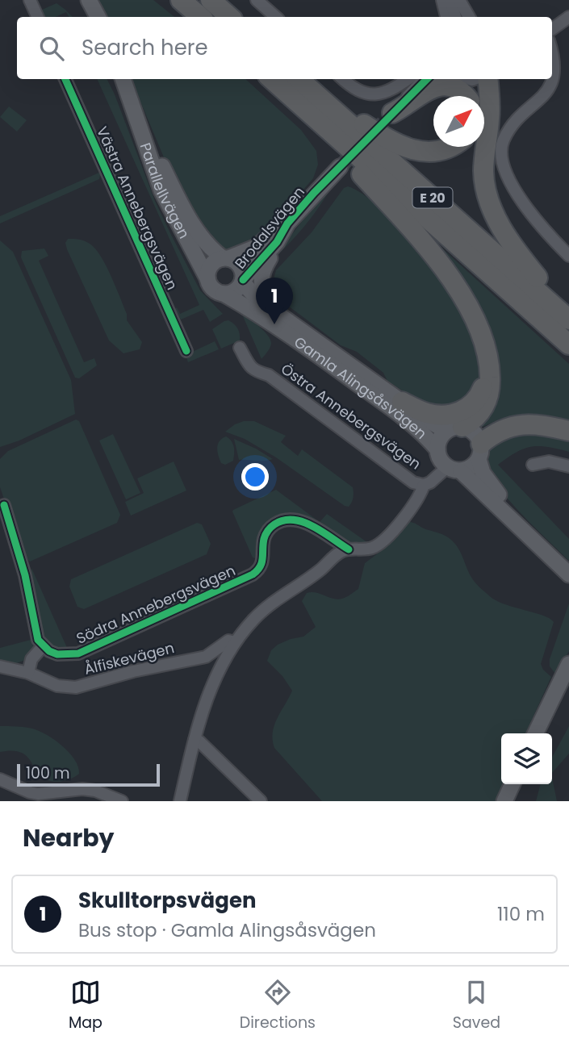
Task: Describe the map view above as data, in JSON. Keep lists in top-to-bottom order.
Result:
{
  "streets": {
    "highway": ["E 20"],
    "street": [
      "Parallellvägen",
      "Västra Annebergsvägen",
      "Brodalsvägen",
      "Gamla Alingsåsvägen",
      "Östra Annebergsvägen",
      "Södra Annebergsvägen",
      "Ålfiskevägen"
    ]
  },
  "crossings": [
    ["Parallellvägen", "Brodalsvägen"],
    ["Parallellvägen", "Gamla Alingsåsvägen"],
    ["Brodalsvägen", "Gamla Alingsåsvägen"]
  ],
  "scale_bar": "100 m",
  "north": "top right",
  "page": {
    "search": "Search here",
    "pins": "1",
    "scale": "100 m",
    "heading": "Nearby",
    "list": [
      {
        "mark": "1",
        "name": "Skulltorpsvägen",
        "note": "Bus stop · Gamla Alingsåsvägen",
        "value": "110 m"
      }
    ],
    "nav": ["Map", "Directions", "Saved"]
  }
}
